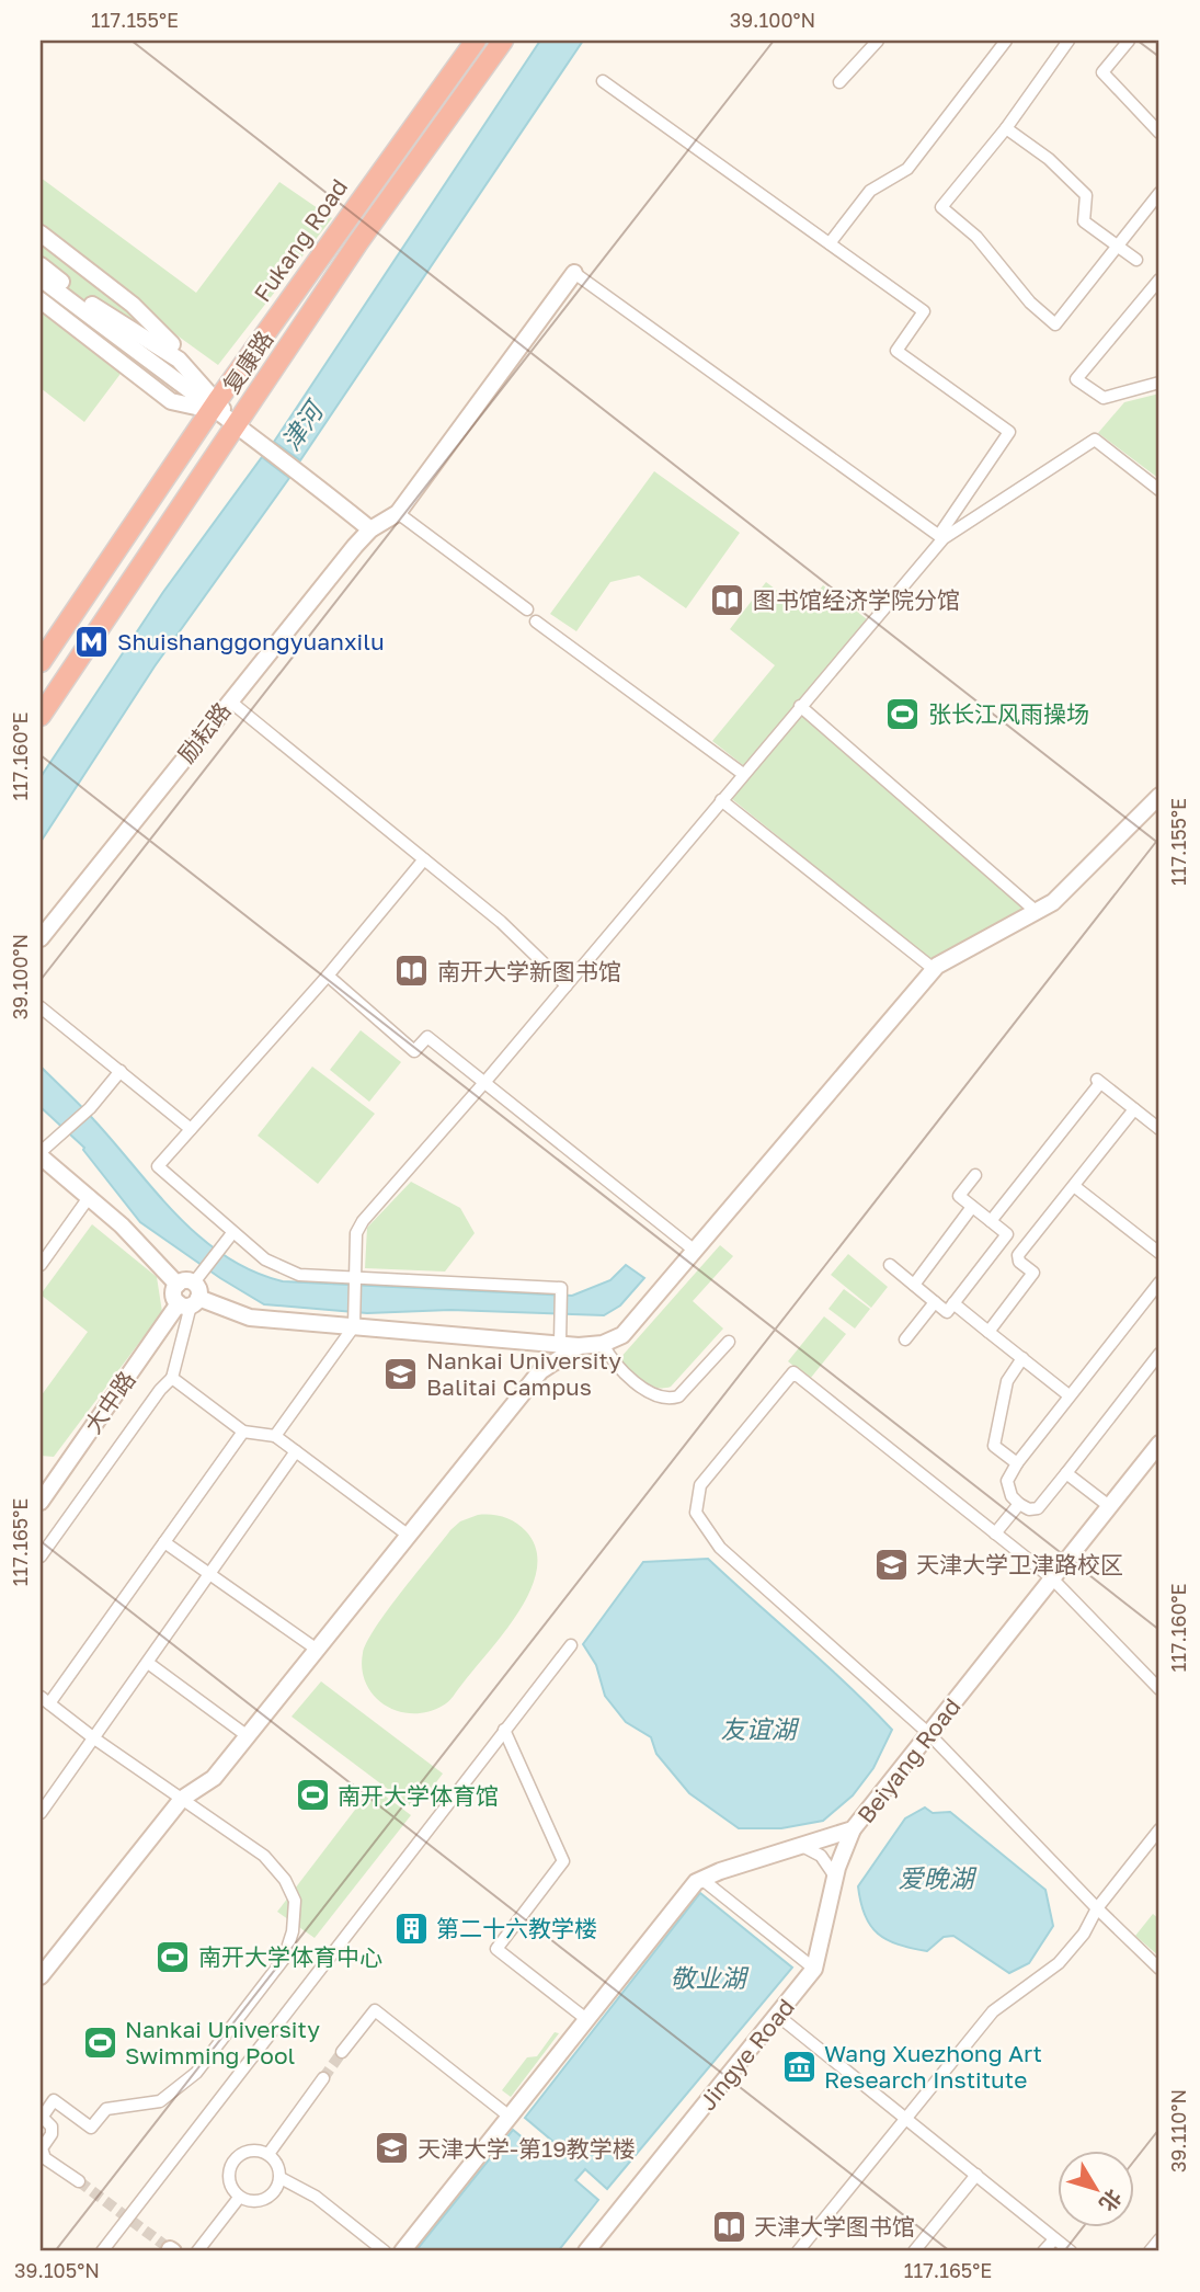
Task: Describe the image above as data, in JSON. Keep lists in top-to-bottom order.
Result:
{
  "streets": {
    "highway": ["Fukang Road", "复康路"],
    "street": [
      "励耘路",
      "大中路",
      "Beiyang Road",
      "Jingye Road"
    ]
  },
  "crossings": [
    ["Beiyang Road", "Jingye Road"]
  ],
  "water": [
    "津河",
    "友谊湖",
    "爱晚湖",
    "敬业湖"
  ],
  "places": {
    "library": ["图书馆经济学院分馆", "南开大学新图书馆", "天津大学图书馆"],
    "metro station": ["Shuishanggongyuanxilu"],
    "sports": [
      "张长江风雨操场",
      "南开大学体育馆",
      "南开大学体育中心",
      "Nankai University Swimming Pool"
    ],
    "school or university": ["Nankai University Balitai Campus", "天津大学卫津路校区", "天津大学-第19教学楼"],
    "building": ["第二十六教学楼"],
    "museum": ["Wang Xuezhong Art Research Institute"]
  },
  "north": "bottom right",
  "coordinates": [
    "117.155°E",
    "39.100°N",
    "117.160°E",
    "117.165°E",
    "39.110°N",
    "39.105°N"
  ]
}
